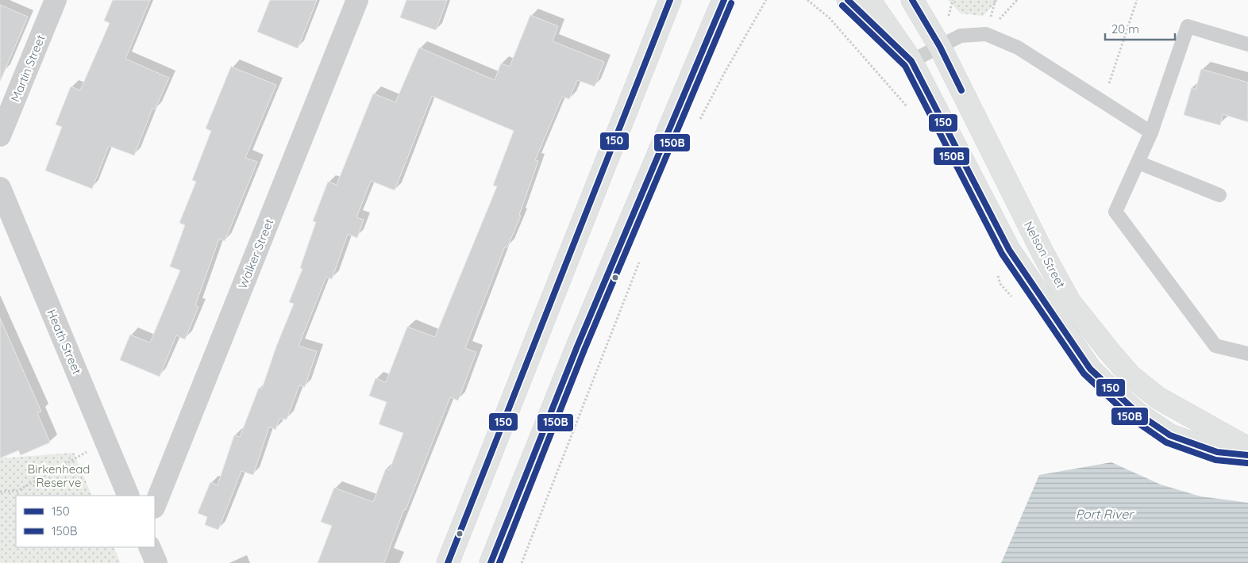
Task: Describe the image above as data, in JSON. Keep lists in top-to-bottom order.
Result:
{
  "streets": {
    "main road": ["Nelson Street"],
    "street": ["Martin Street", "Walker Street", "Heath Street"]
  },
  "water": ["Port River"],
  "parks": ["Birkenhead Reserve"],
  "lines": ["transit line 150", "transit line 150B"],
  "legend": ["150", "150B"],
  "scale_bar": "20 m"
}
